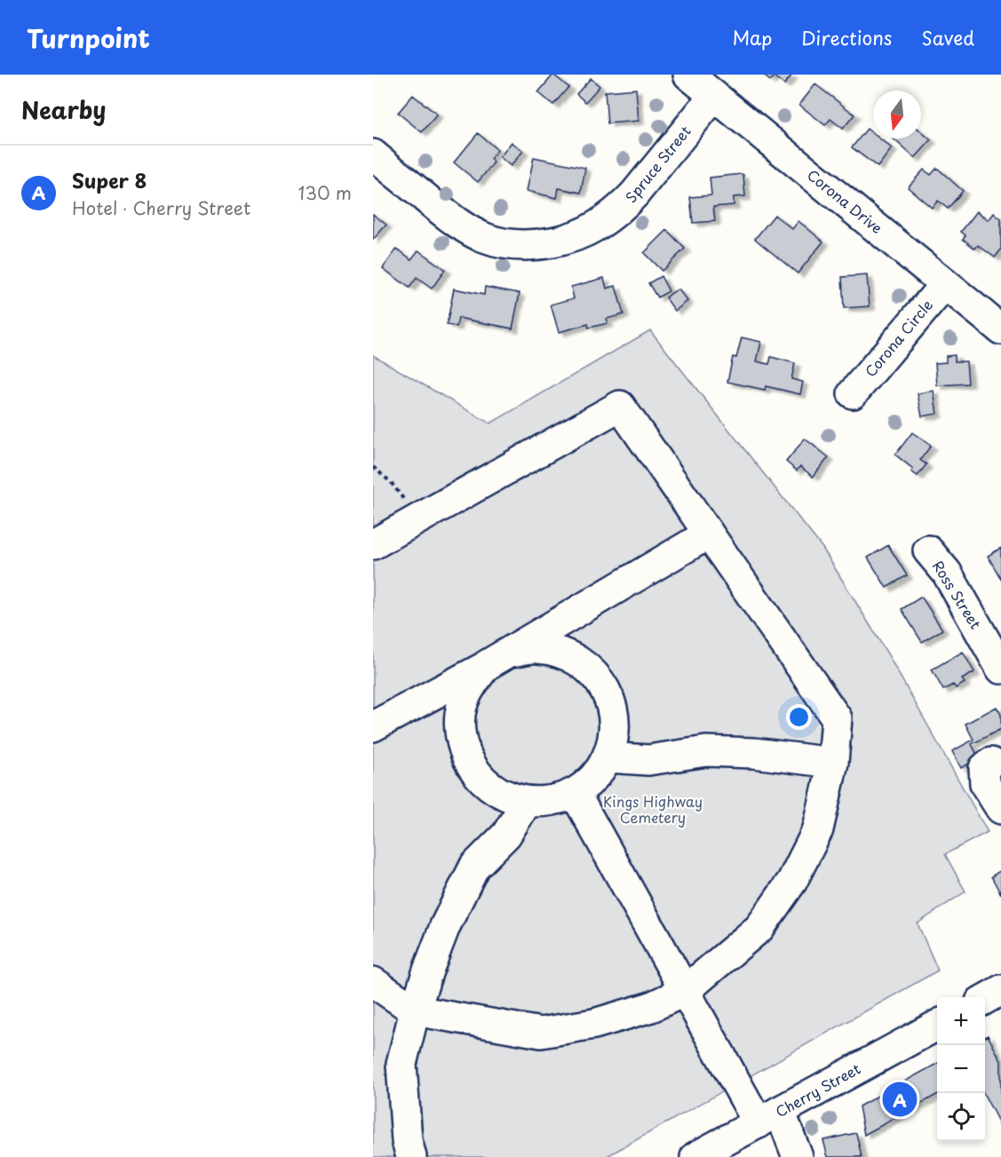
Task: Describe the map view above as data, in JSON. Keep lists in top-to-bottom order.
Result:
{
  "streets": {
    "street": [
      "Spruce Street",
      "Corona Drive",
      "Corona Circle",
      "Ross Street",
      "Cherry Street"
    ]
  },
  "crossings": [
    ["Spruce Street", "Corona Drive"],
    ["Corona Drive", "Corona Circle"]
  ],
  "parks": ["Kings Highway Cemetery"],
  "north": "bottom",
  "page": {
    "header": "Turnpoint",
    "nav": ["Map", "Directions", "Saved"],
    "heading": "Nearby",
    "list": [
      {
        "mark": "A",
        "name": "Super 8",
        "note": "Hotel · Cherry Street",
        "value": "130 m"
      }
    ],
    "map_buttons": ["+", "−"],
    "pins": "A"
  }
}
